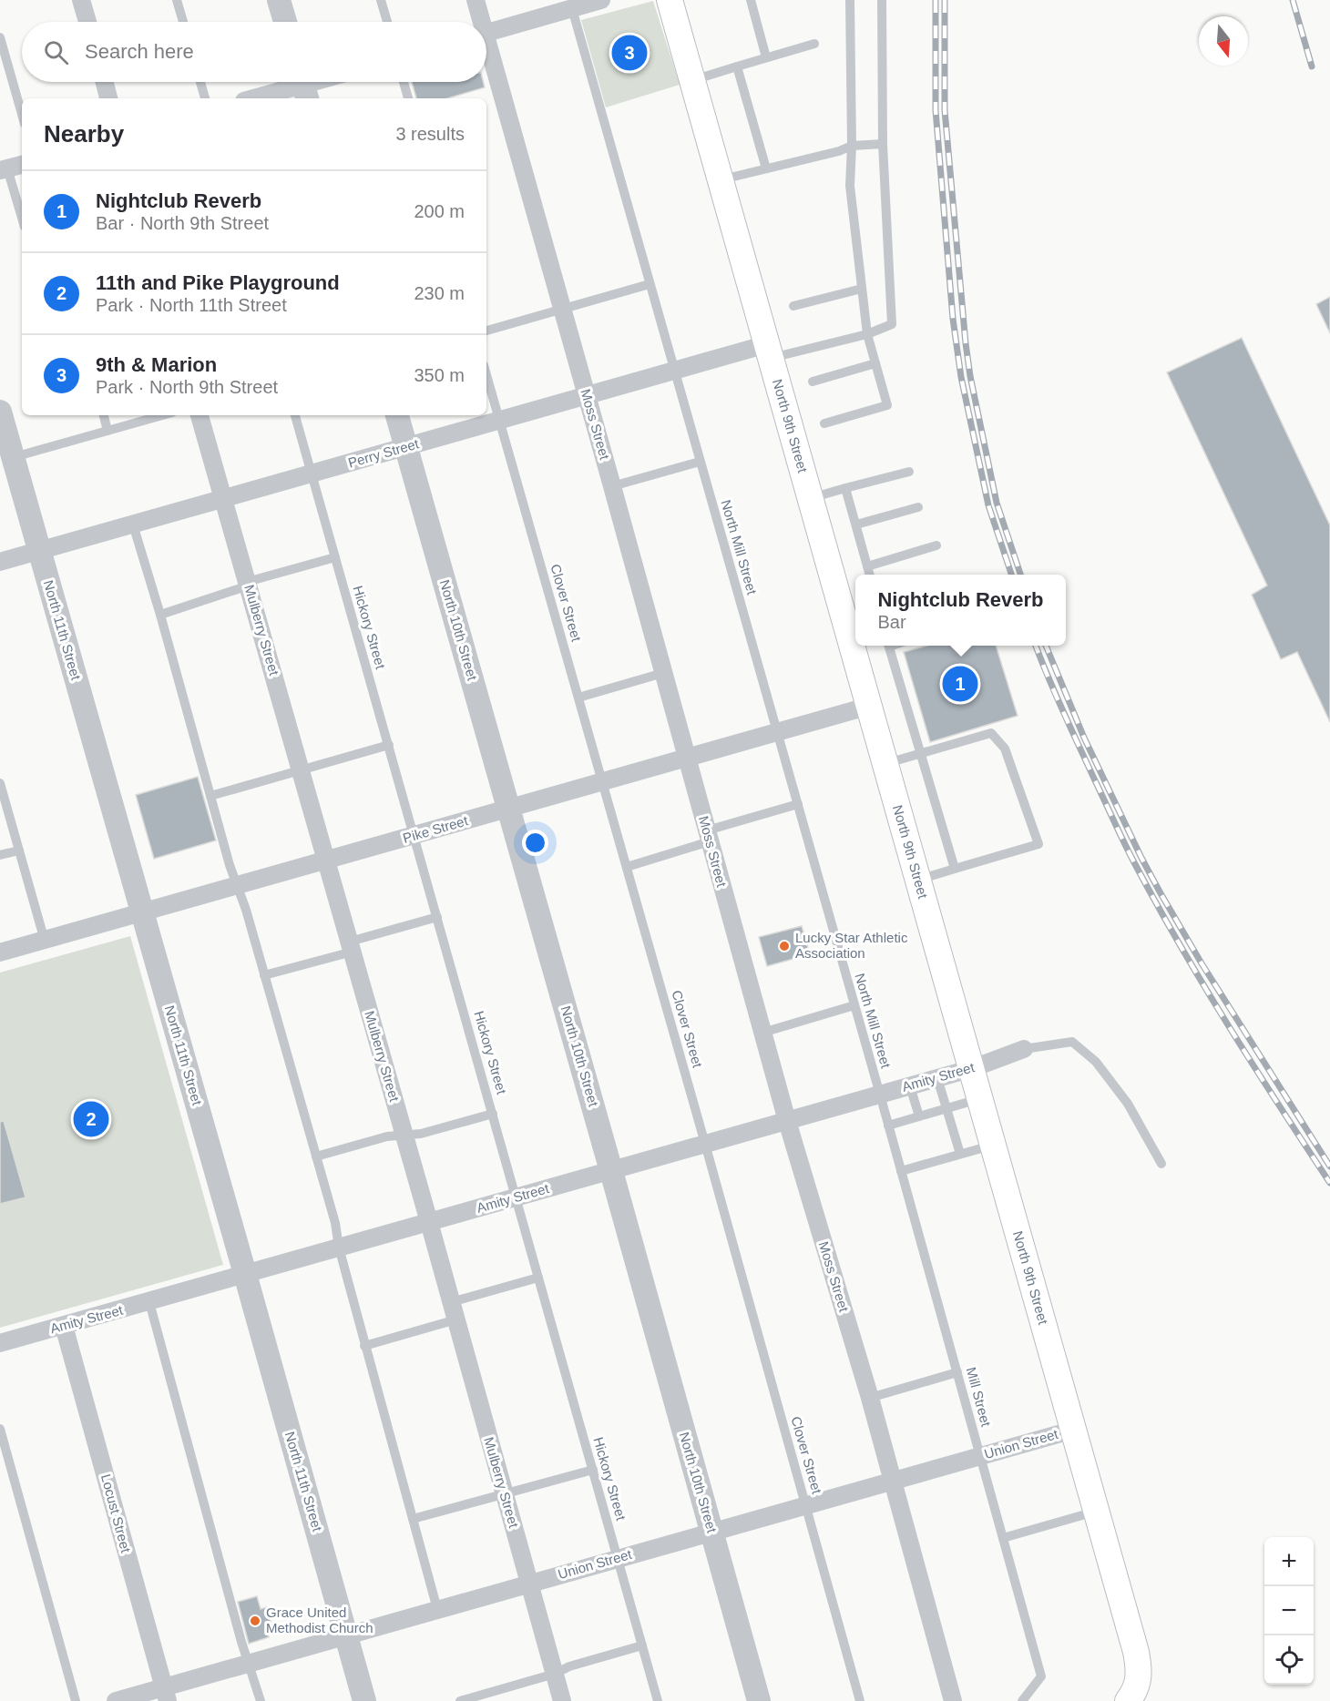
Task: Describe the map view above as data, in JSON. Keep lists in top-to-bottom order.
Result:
{
  "streets": {
    "main road": ["North 9th Street"],
    "street": [
      "Moss Street",
      "Perry Street",
      "North 11th Street",
      "Mulberry Street",
      "North 10th Street",
      "Pike Street",
      "Amity Street",
      "Union Street",
      "Locust Street"
    ],
    "lane": [
      "North Mill Street",
      "Clover Street",
      "Hickory Street",
      "Mill Street"
    ]
  },
  "crossings": [
    ["Moss Street", "Perry Street"],
    ["Moss Street", "Pike Street"],
    ["Moss Street", "Amity Street"],
    ["Moss Street", "Union Street"],
    ["North 9th Street", "Perry Street"],
    ["North 9th Street", "Pike Street"],
    ["North 9th Street", "Amity Street"],
    ["North 9th Street", "Union Street"],
    ["Perry Street", "North Mill Street"],
    ["Perry Street", "Clover Street"],
    ["Perry Street", "Hickory Street"],
    ["Perry Street", "North 11th Street"],
    ["Perry Street", "Mulberry Street"],
    ["Perry Street", "North 10th Street"],
    ["North Mill Street", "Pike Street"],
    ["North Mill Street", "Amity Street"],
    ["North Mill Street", "Mill Street"],
    ["Clover Street", "Pike Street"],
    ["Clover Street", "Amity Street"],
    ["Clover Street", "Union Street"],
    ["Hickory Street", "Pike Street"],
    ["Hickory Street", "Amity Street"],
    ["Hickory Street", "Union Street"],
    ["North 11th Street", "Pike Street"],
    ["North 11th Street", "Amity Street"],
    ["North 11th Street", "Union Street"],
    ["Mulberry Street", "Pike Street"],
    ["Mulberry Street", "Amity Street"],
    ["Mulberry Street", "Union Street"],
    ["North 10th Street", "Pike Street"],
    ["North 10th Street", "Amity Street"],
    ["North 10th Street", "Union Street"],
    ["Amity Street", "Mill Street"],
    ["Amity Street", "Locust Street"],
    ["Mill Street", "Union Street"],
    ["Union Street", "Locust Street"]
  ],
  "places": ["Lucky Star Athletic Association", "Grace United Methodist Church"],
  "north": "bottom",
  "page": {
    "search": "Search here",
    "pins": ["3", "1", "2"],
    "heading": ["Nearby", "3 results"],
    "list": [
      {
        "mark": "1",
        "name": "Nightclub Reverb",
        "note": "Bar · North 9th Street",
        "value": "200 m"
      },
      {
        "mark": "2",
        "name": "11th and Pike Playground",
        "note": "Park · North 11th Street",
        "value": "230 m"
      },
      {
        "mark": "3",
        "name": "9th & Marion",
        "note": "Park · North 9th Street",
        "value": "350 m"
      }
    ],
    "popup": ["Nightclub Reverb", "Bar"],
    "map_buttons": ["+", "−"]
  }
}
